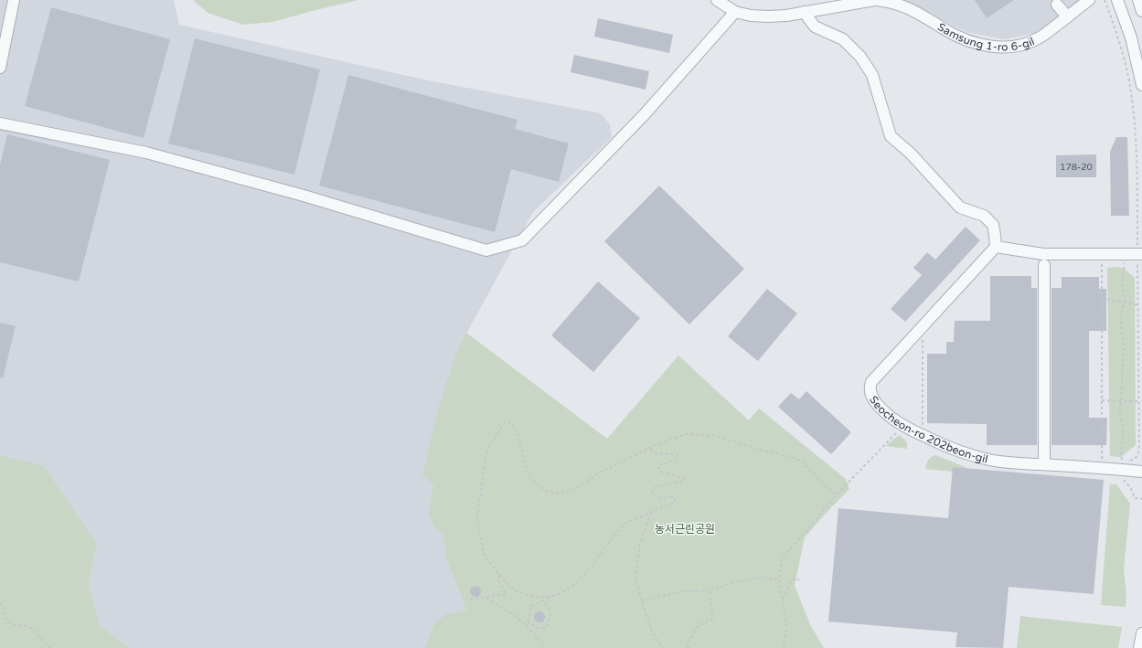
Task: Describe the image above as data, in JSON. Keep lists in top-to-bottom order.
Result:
{
  "streets": {
    "street": ["Samsung 1-ro 6-gil", "Seocheon-ro 202beon-gil"]
  },
  "parks": ["농서근린공원"],
  "house_numbers": ["178-20"]
}
